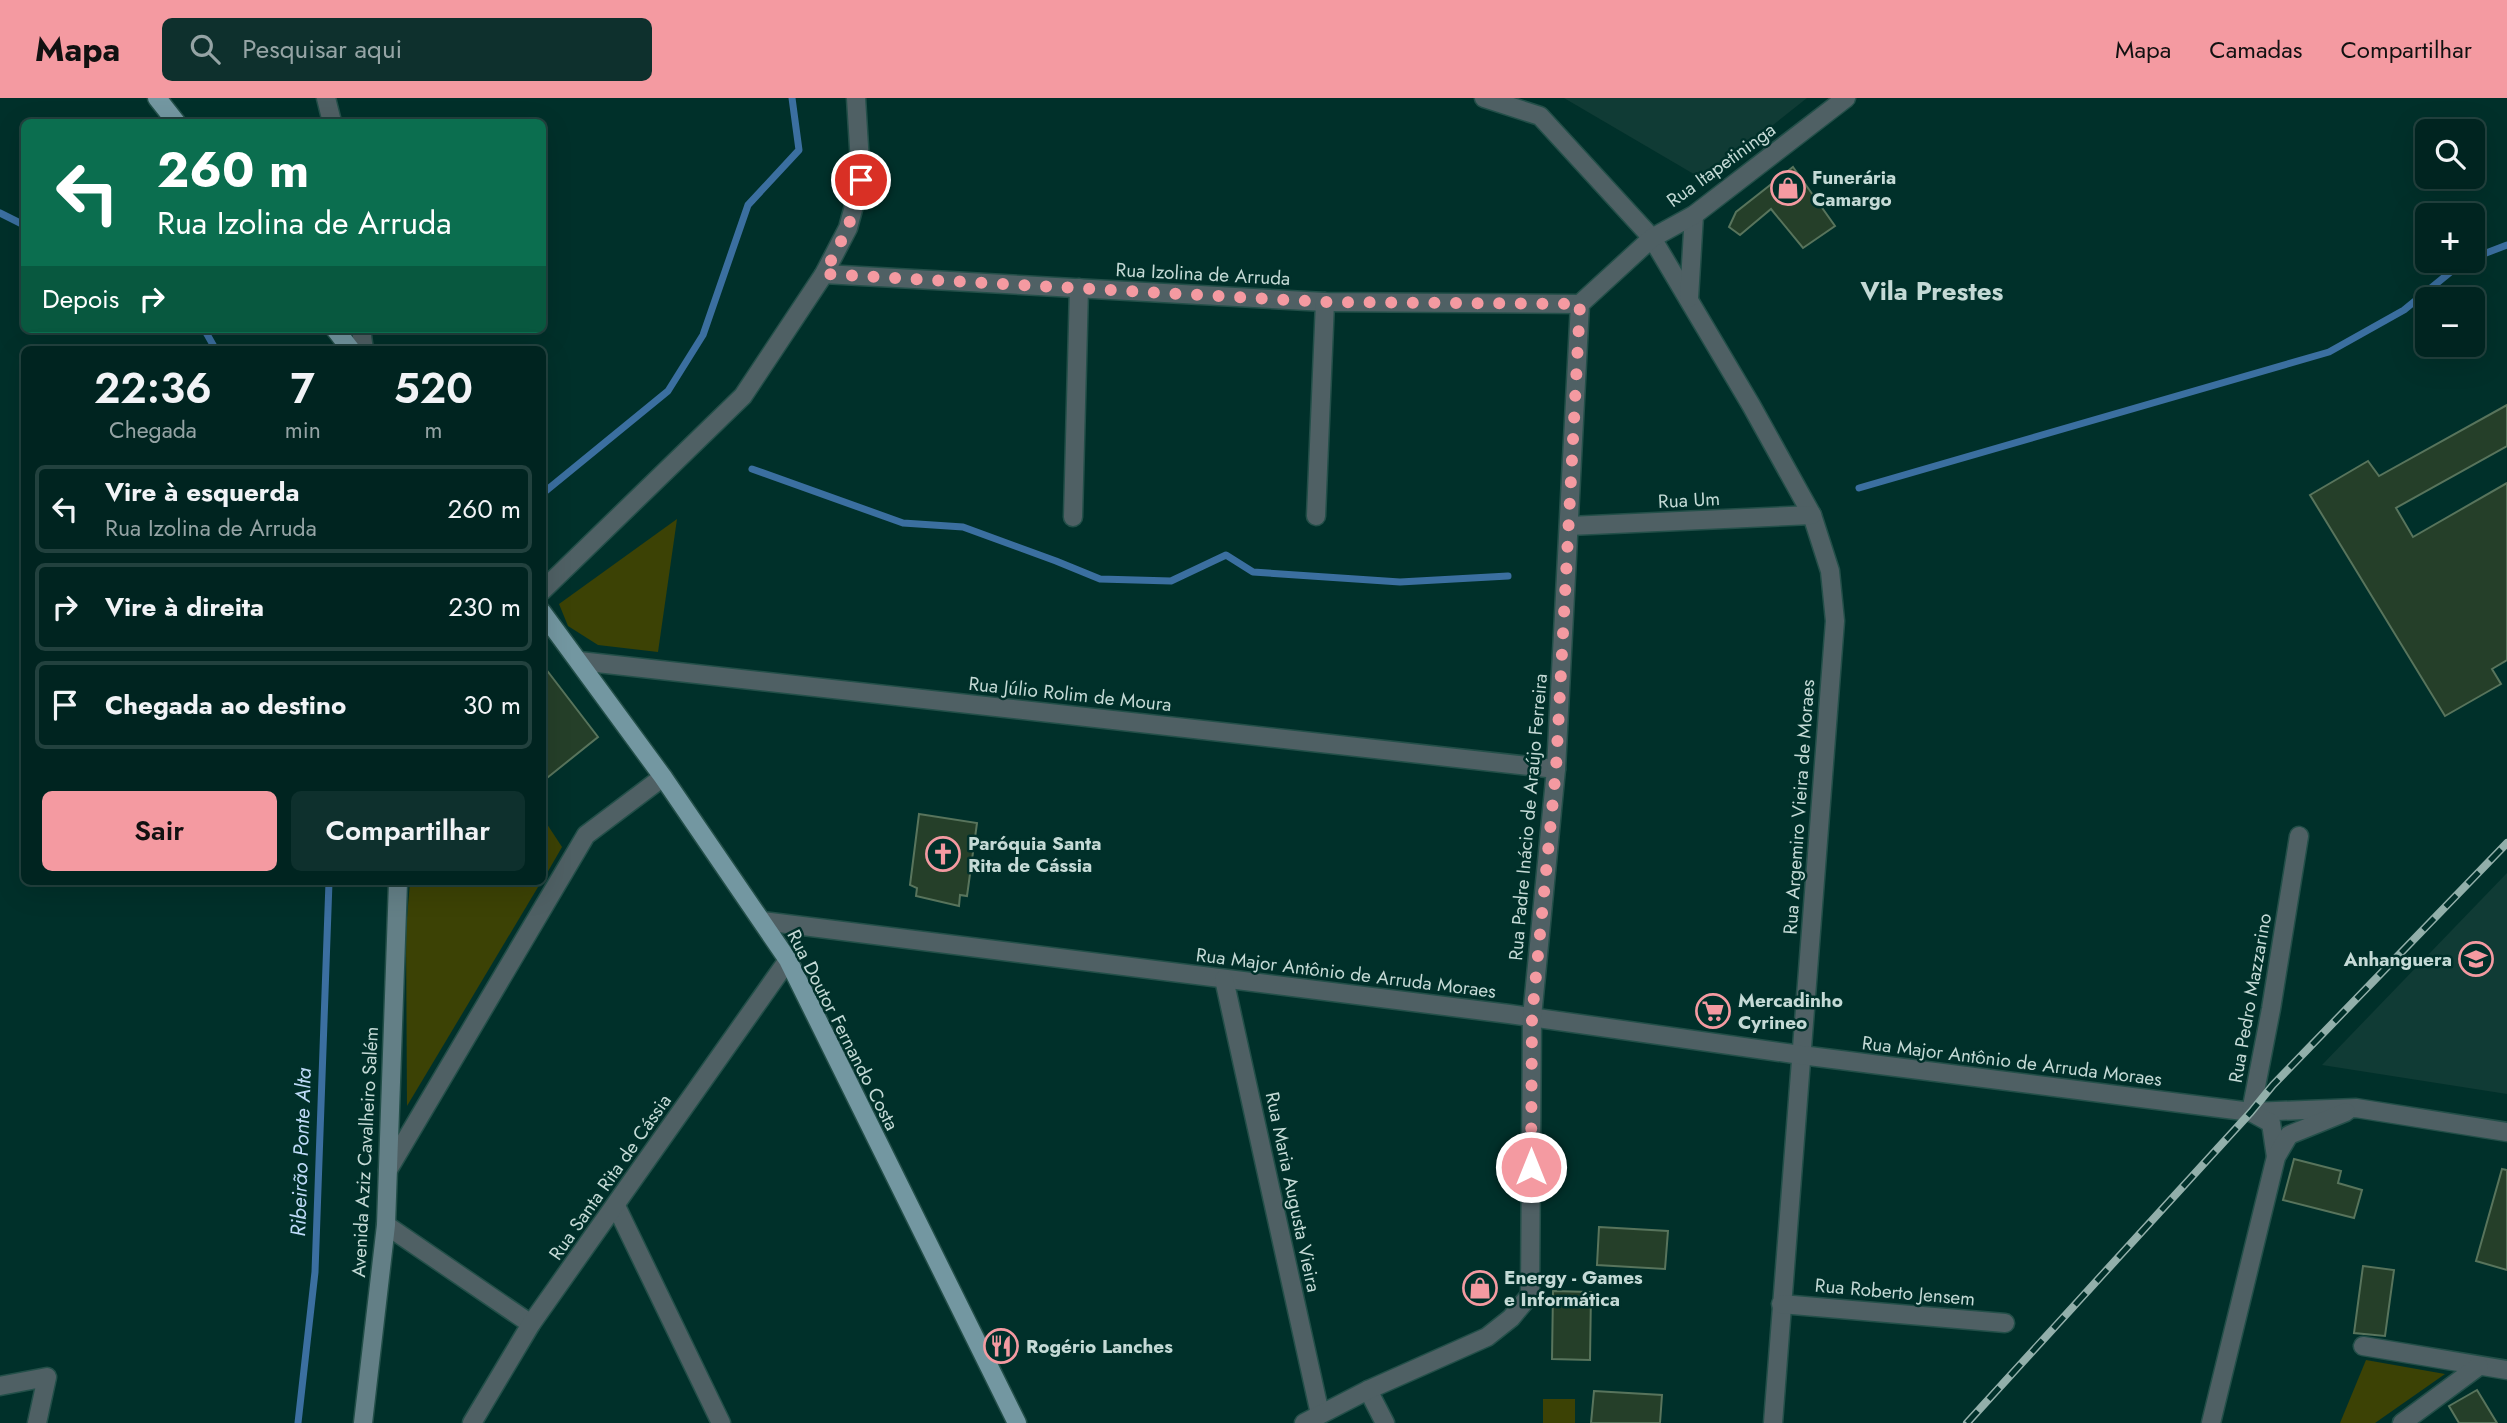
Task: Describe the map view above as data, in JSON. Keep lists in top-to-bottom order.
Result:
{
  "streets": {
    "main road": ["Rua Doutor Fernando Costa", "Avenida Aziz Cavalheiro Salém"],
    "street": [
      "Rua Itapetininga",
      "Rua Izolina de Arruda",
      "Rua Um",
      "Rua Júlio Rolim de Moura",
      "Rua Argemiro Vieira de Moraes",
      "Rua Padre Inácio de Araújo Ferreira",
      "Rua Major Antônio de Arruda Moraes",
      "Rua Pedro Mazzarino",
      "Rua Santa Rita de Cássia",
      "Rua Maria Augusta Vieira",
      "Rua Roberto Jensem"
    ]
  },
  "crossings": [
    ["Rua Itapetininga", "Rua Argemiro Vieira de Moraes"],
    ["Rua Izolina de Arruda", "Rua Padre Inácio de Araújo Ferreira"],
    ["Rua Um", "Rua Argemiro Vieira de Moraes"],
    ["Rua Um", "Rua Padre Inácio de Araújo Ferreira"],
    ["Rua Júlio Rolim de Moura", "Rua Padre Inácio de Araújo Ferreira"],
    ["Rua Júlio Rolim de Moura", "Rua Doutor Fernando Costa"],
    ["Rua Argemiro Vieira de Moraes", "Rua Major Antônio de Arruda Moraes"],
    ["Rua Argemiro Vieira de Moraes", "Rua Roberto Jensem"],
    ["Rua Padre Inácio de Araújo Ferreira", "Rua Major Antônio de Arruda Moraes"],
    ["Rua Padre Inácio de Araújo Ferreira", "Rua Maria Augusta Vieira"],
    ["Rua Major Antônio de Arruda Moraes", "Rua Pedro Mazzarino"],
    ["Rua Major Antônio de Arruda Moraes", "Rua Doutor Fernando Costa"],
    ["Rua Major Antônio de Arruda Moraes", "Rua Maria Augusta Vieira"],
    ["Rua Doutor Fernando Costa", "Rua Santa Rita de Cássia"]
  ],
  "districts": ["Vila Prestes"],
  "water": ["Ribeirão Ponte Alta"],
  "places": {
    "shop": ["Funerária Camargo", "Energy - Games e Informática"],
    "church": ["Paróquia Santa Rita de Cássia"],
    "school or university": ["Anhanguera"],
    "supermarket": ["Mercadinho Cyrineo"],
    "restaurant": ["Rogério Lanches"]
  },
  "page": {
    "header": "Mapa",
    "search": "Pesquisar aqui",
    "nav": ["Mapa", "Camadas", "Compartilhar"],
    "map_buttons": ["+", "−"],
    "turn": ["260 m", "Rua Izolina de Arruda"],
    "then": "Depois",
    "eta": [
      "22:36",
      "Chegada",
      "7",
      "min",
      "520",
      "m"
    ],
    "list": [
      {
        "name": "Vire à esquerda",
        "note": "Rua Izolina de Arruda",
        "value": "260 m"
      },
      {
        "name": "Vire à direita",
        "value": "230 m"
      },
      {
        "name": "Chegada ao destino",
        "value": "30 m"
      }
    ],
    "buttons": ["Sair", "Compartilhar"]
  }
}
